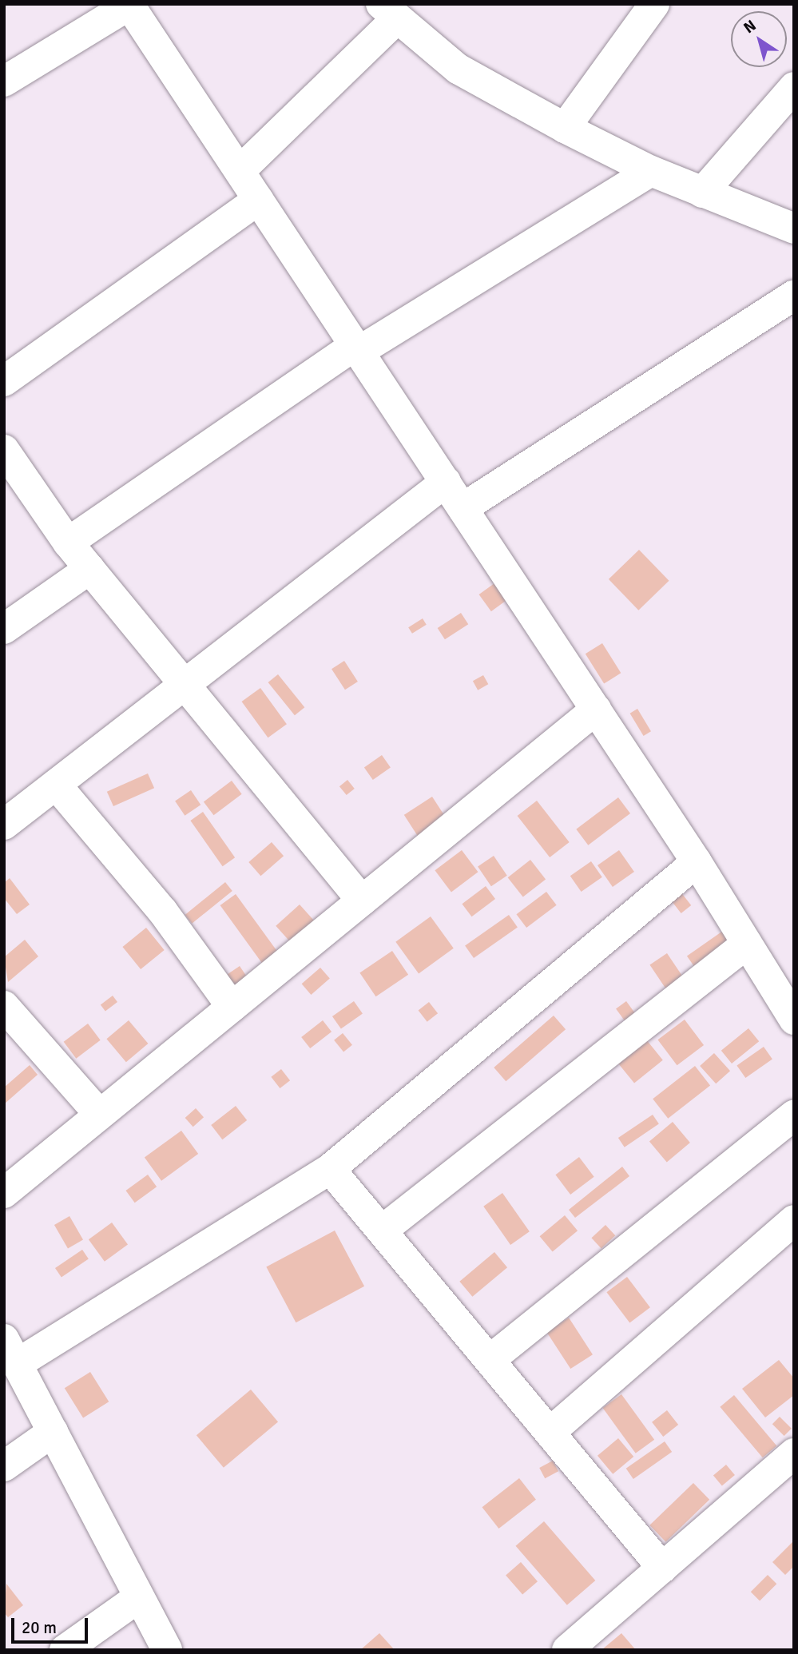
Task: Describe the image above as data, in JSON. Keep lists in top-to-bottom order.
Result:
{
  "scale_bar": "20 m",
  "north": "top left"
}
